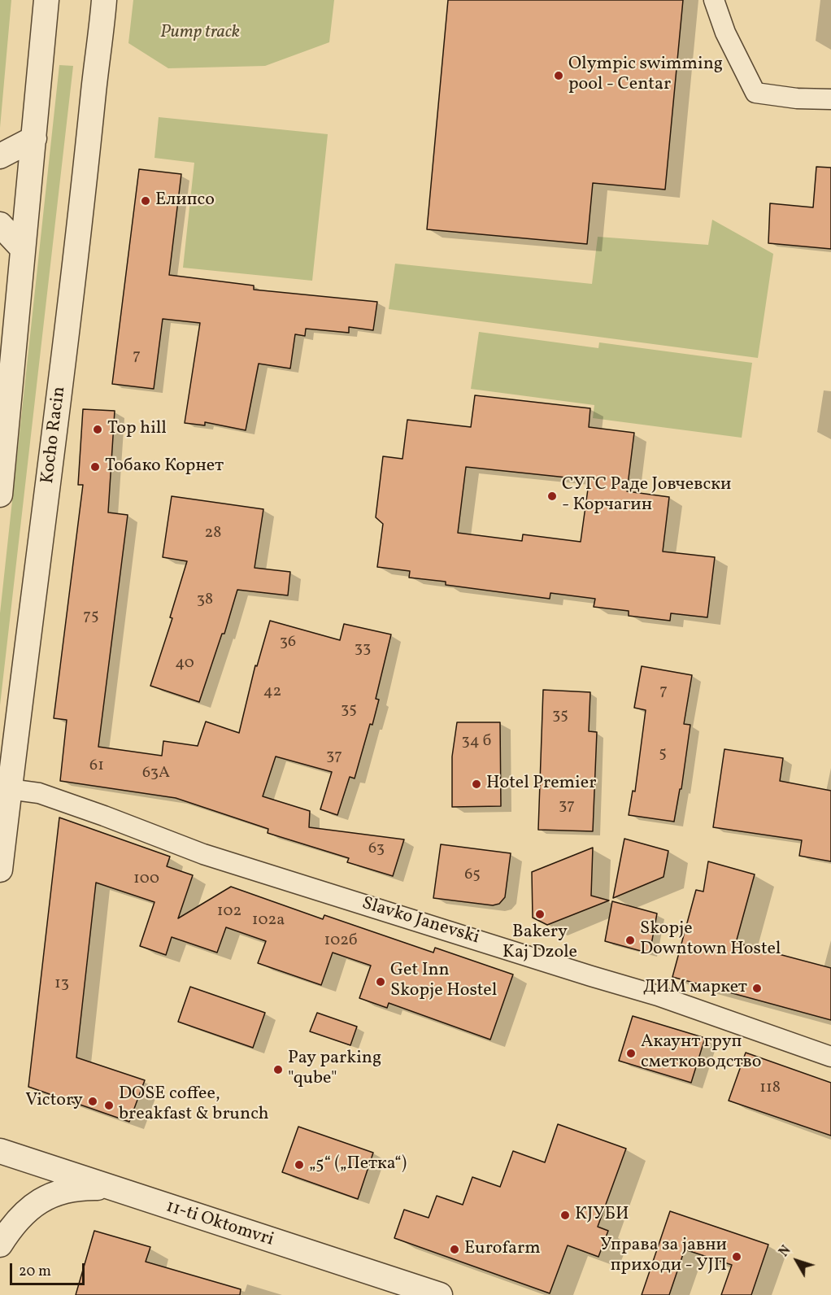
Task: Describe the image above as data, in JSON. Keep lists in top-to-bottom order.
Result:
{
  "streets": {
    "street": ["Kocho Racin", "Slavko Janevski", "11-ti Oktomvri"]
  },
  "crossings": [
    ["Kocho Racin", "Slavko Janevski"]
  ],
  "parks": ["Pump track"],
  "places": [
    "Olympic swimming pool - Centar",
    "Елипсо",
    "Top hill",
    "Тобако Корнет",
    "СУГС Раде Јовчевски - Корчагин",
    "Hotel Premier",
    "Bakery Kaj Dzole",
    "Skopje Downtown Hostel",
    "Get Inn Skopje Hostel",
    "ДИМ маркет",
    "Акаунт груп сметководство",
    "Pay parking \"qube\"",
    "Victory",
    "DOSE coffee, breakfast & brunch",
    "„5“ („Петка“)",
    "КЈУБИ",
    "Eurofarm",
    "Управа за јавни приходи - УЈП"
  ],
  "house_numbers": [
    "7",
    "28",
    "38",
    "75",
    "36",
    "33",
    "40",
    "7",
    "42",
    "35",
    "35",
    "34 б",
    "5",
    "37",
    "61",
    "63А",
    "37",
    "63",
    "65",
    "100",
    "102",
    "102а",
    "102б",
    "13",
    "118"
  ],
  "scale_bar": "20 m",
  "north": "top left"
}
